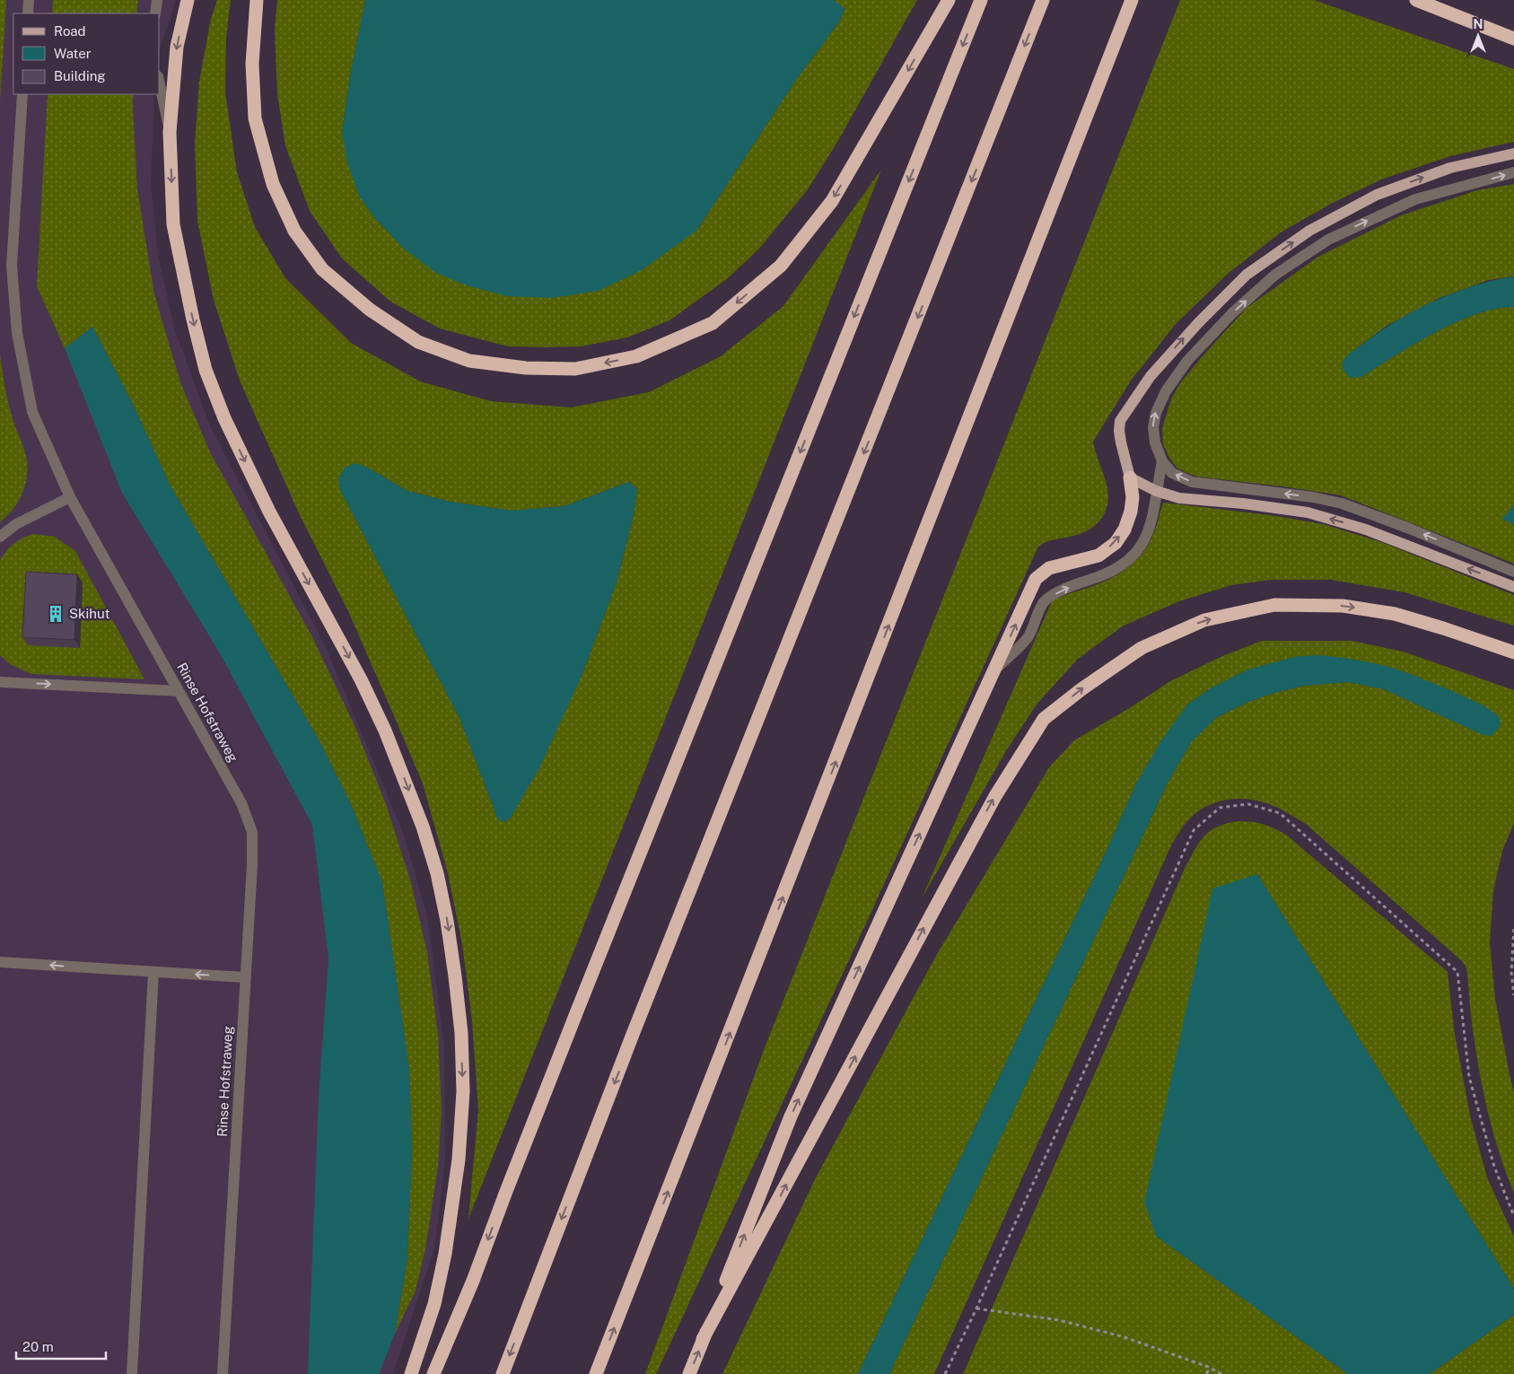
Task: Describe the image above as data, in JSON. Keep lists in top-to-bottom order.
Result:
{
  "streets": {
    "lane": ["Rinse Hofstraweg"]
  },
  "places": {
    "building": ["Skihut"]
  },
  "legend": ["Road", "Water", "Building"],
  "scale_bar": "20 m",
  "north": "top"
}
